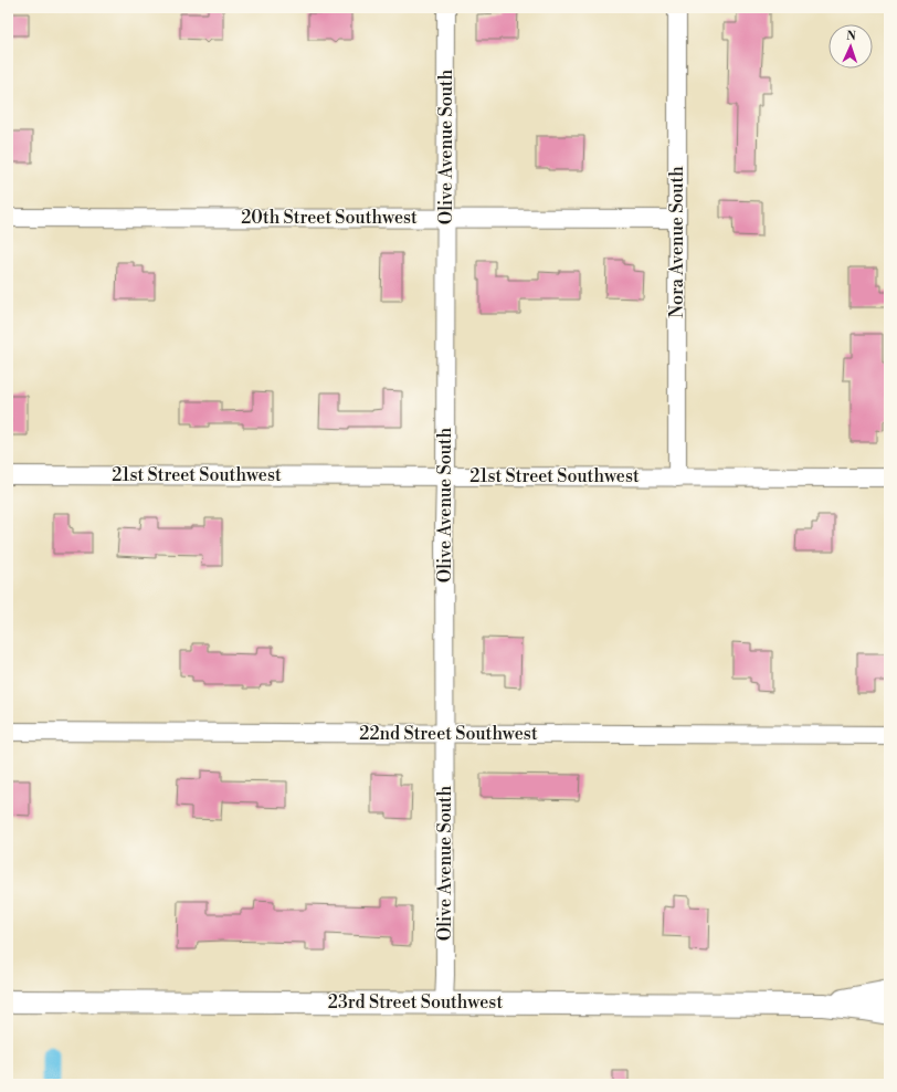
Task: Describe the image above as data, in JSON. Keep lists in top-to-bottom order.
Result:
{
  "streets": {
    "street": [
      "Olive Avenue South",
      "20th Street Southwest",
      "Nora Avenue South",
      "21st Street Southwest",
      "22nd Street Southwest",
      "23rd Street Southwest"
    ]
  },
  "crossings": [
    ["Olive Avenue South", "20th Street Southwest"],
    ["Olive Avenue South", "21st Street Southwest"],
    ["Olive Avenue South", "22nd Street Southwest"],
    ["Olive Avenue South", "23rd Street Southwest"],
    ["20th Street Southwest", "Nora Avenue South"],
    ["Nora Avenue South", "21st Street Southwest"]
  ],
  "north": "top"
}
